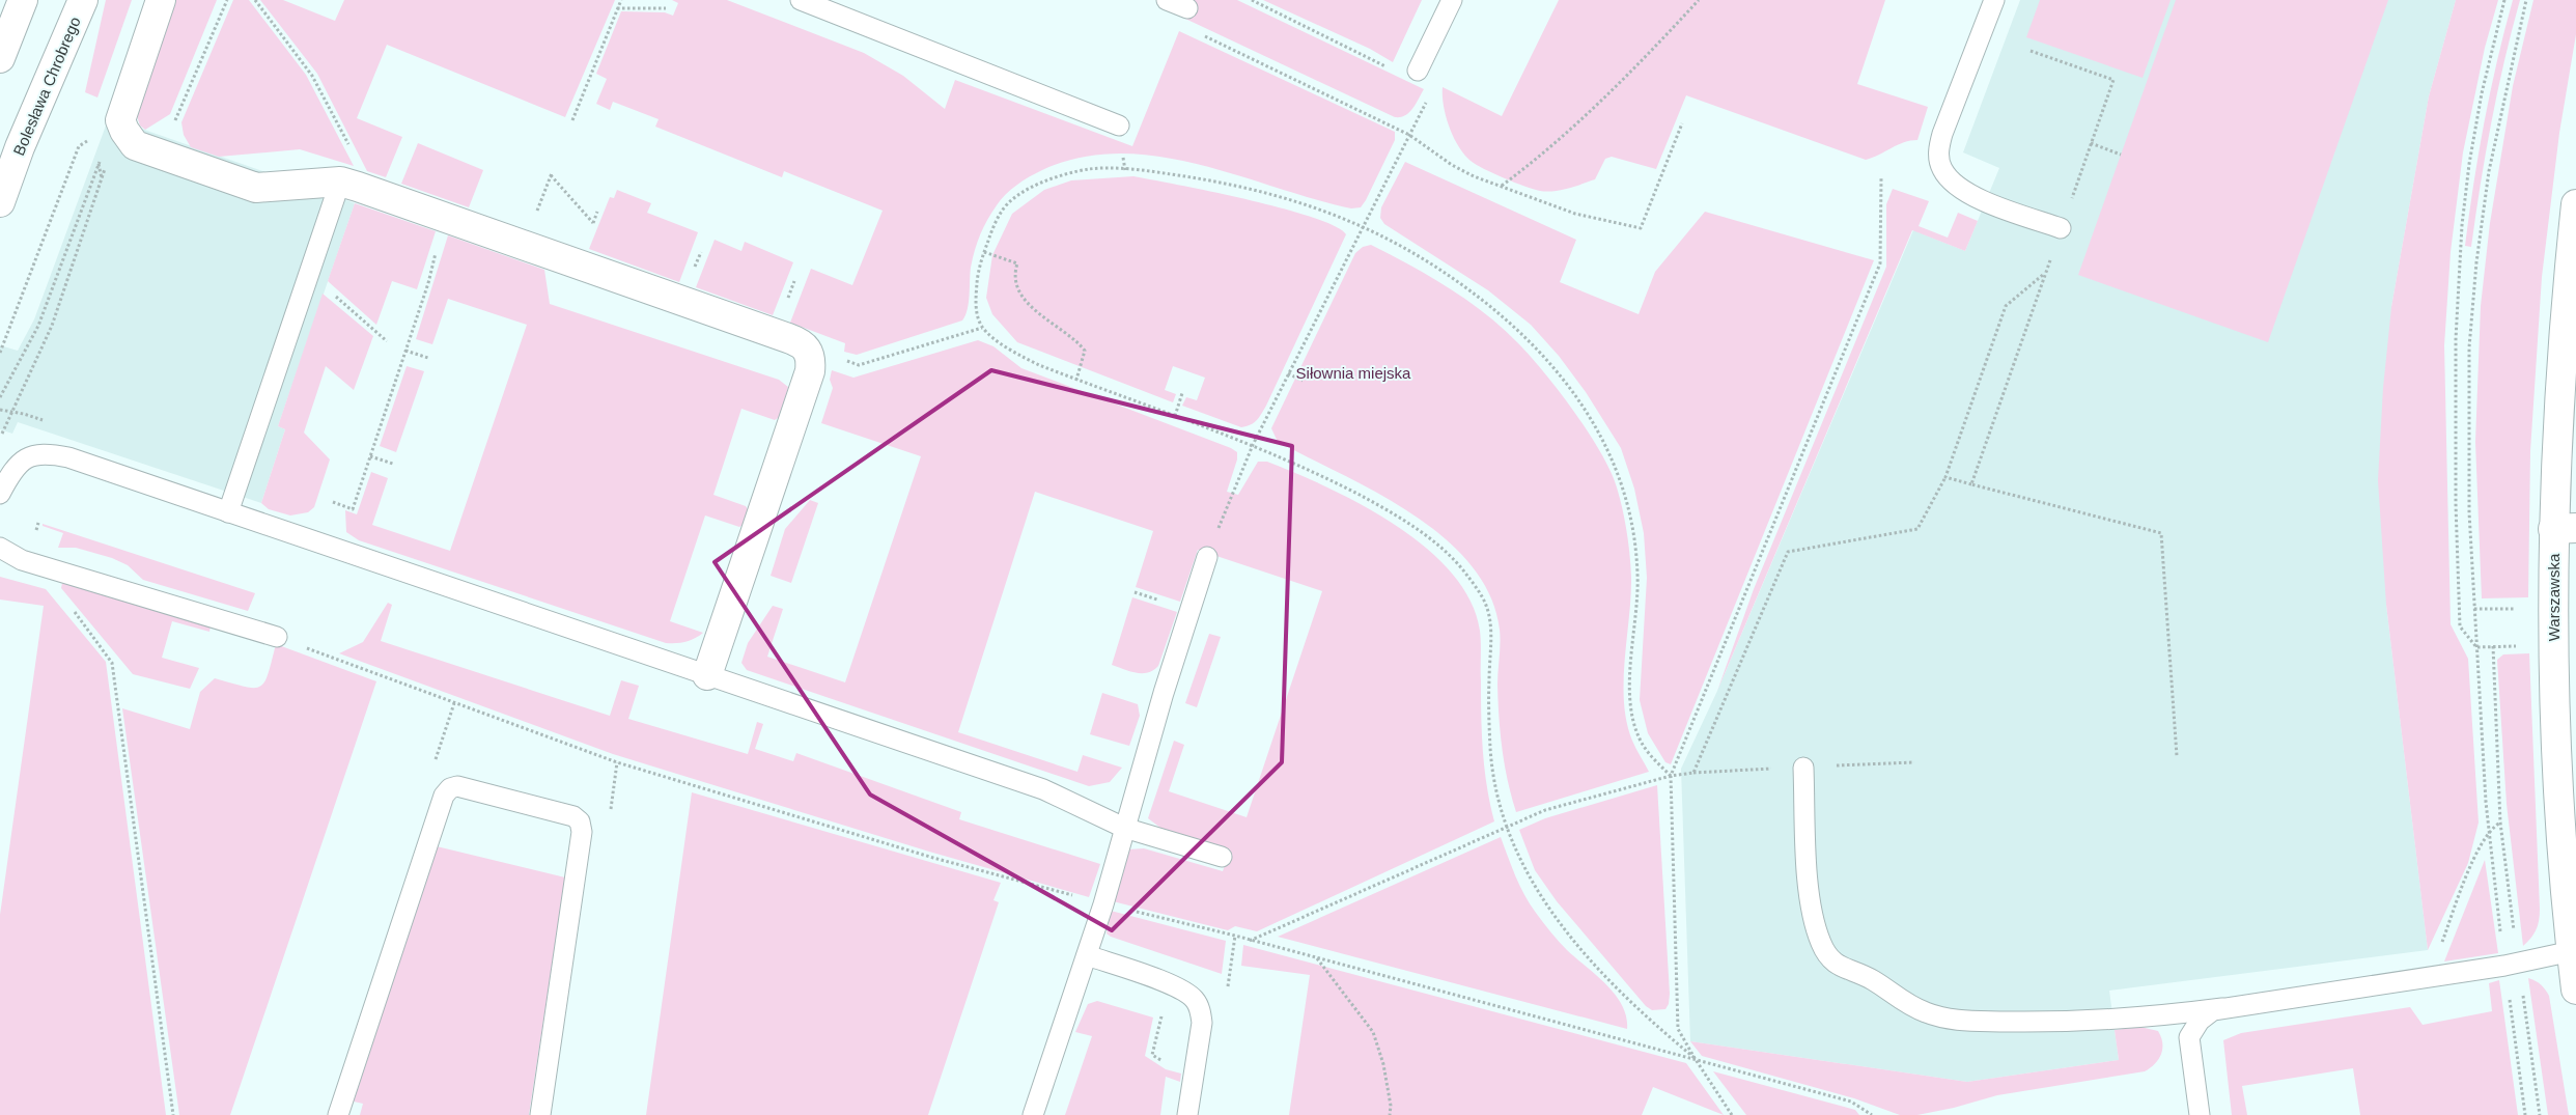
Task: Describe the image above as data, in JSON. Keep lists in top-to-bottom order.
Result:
{
  "streets": {
    "street": ["Bolesława Chrobrego", "Warszawska"]
  },
  "parks": ["Siłownia miejska"]
}
